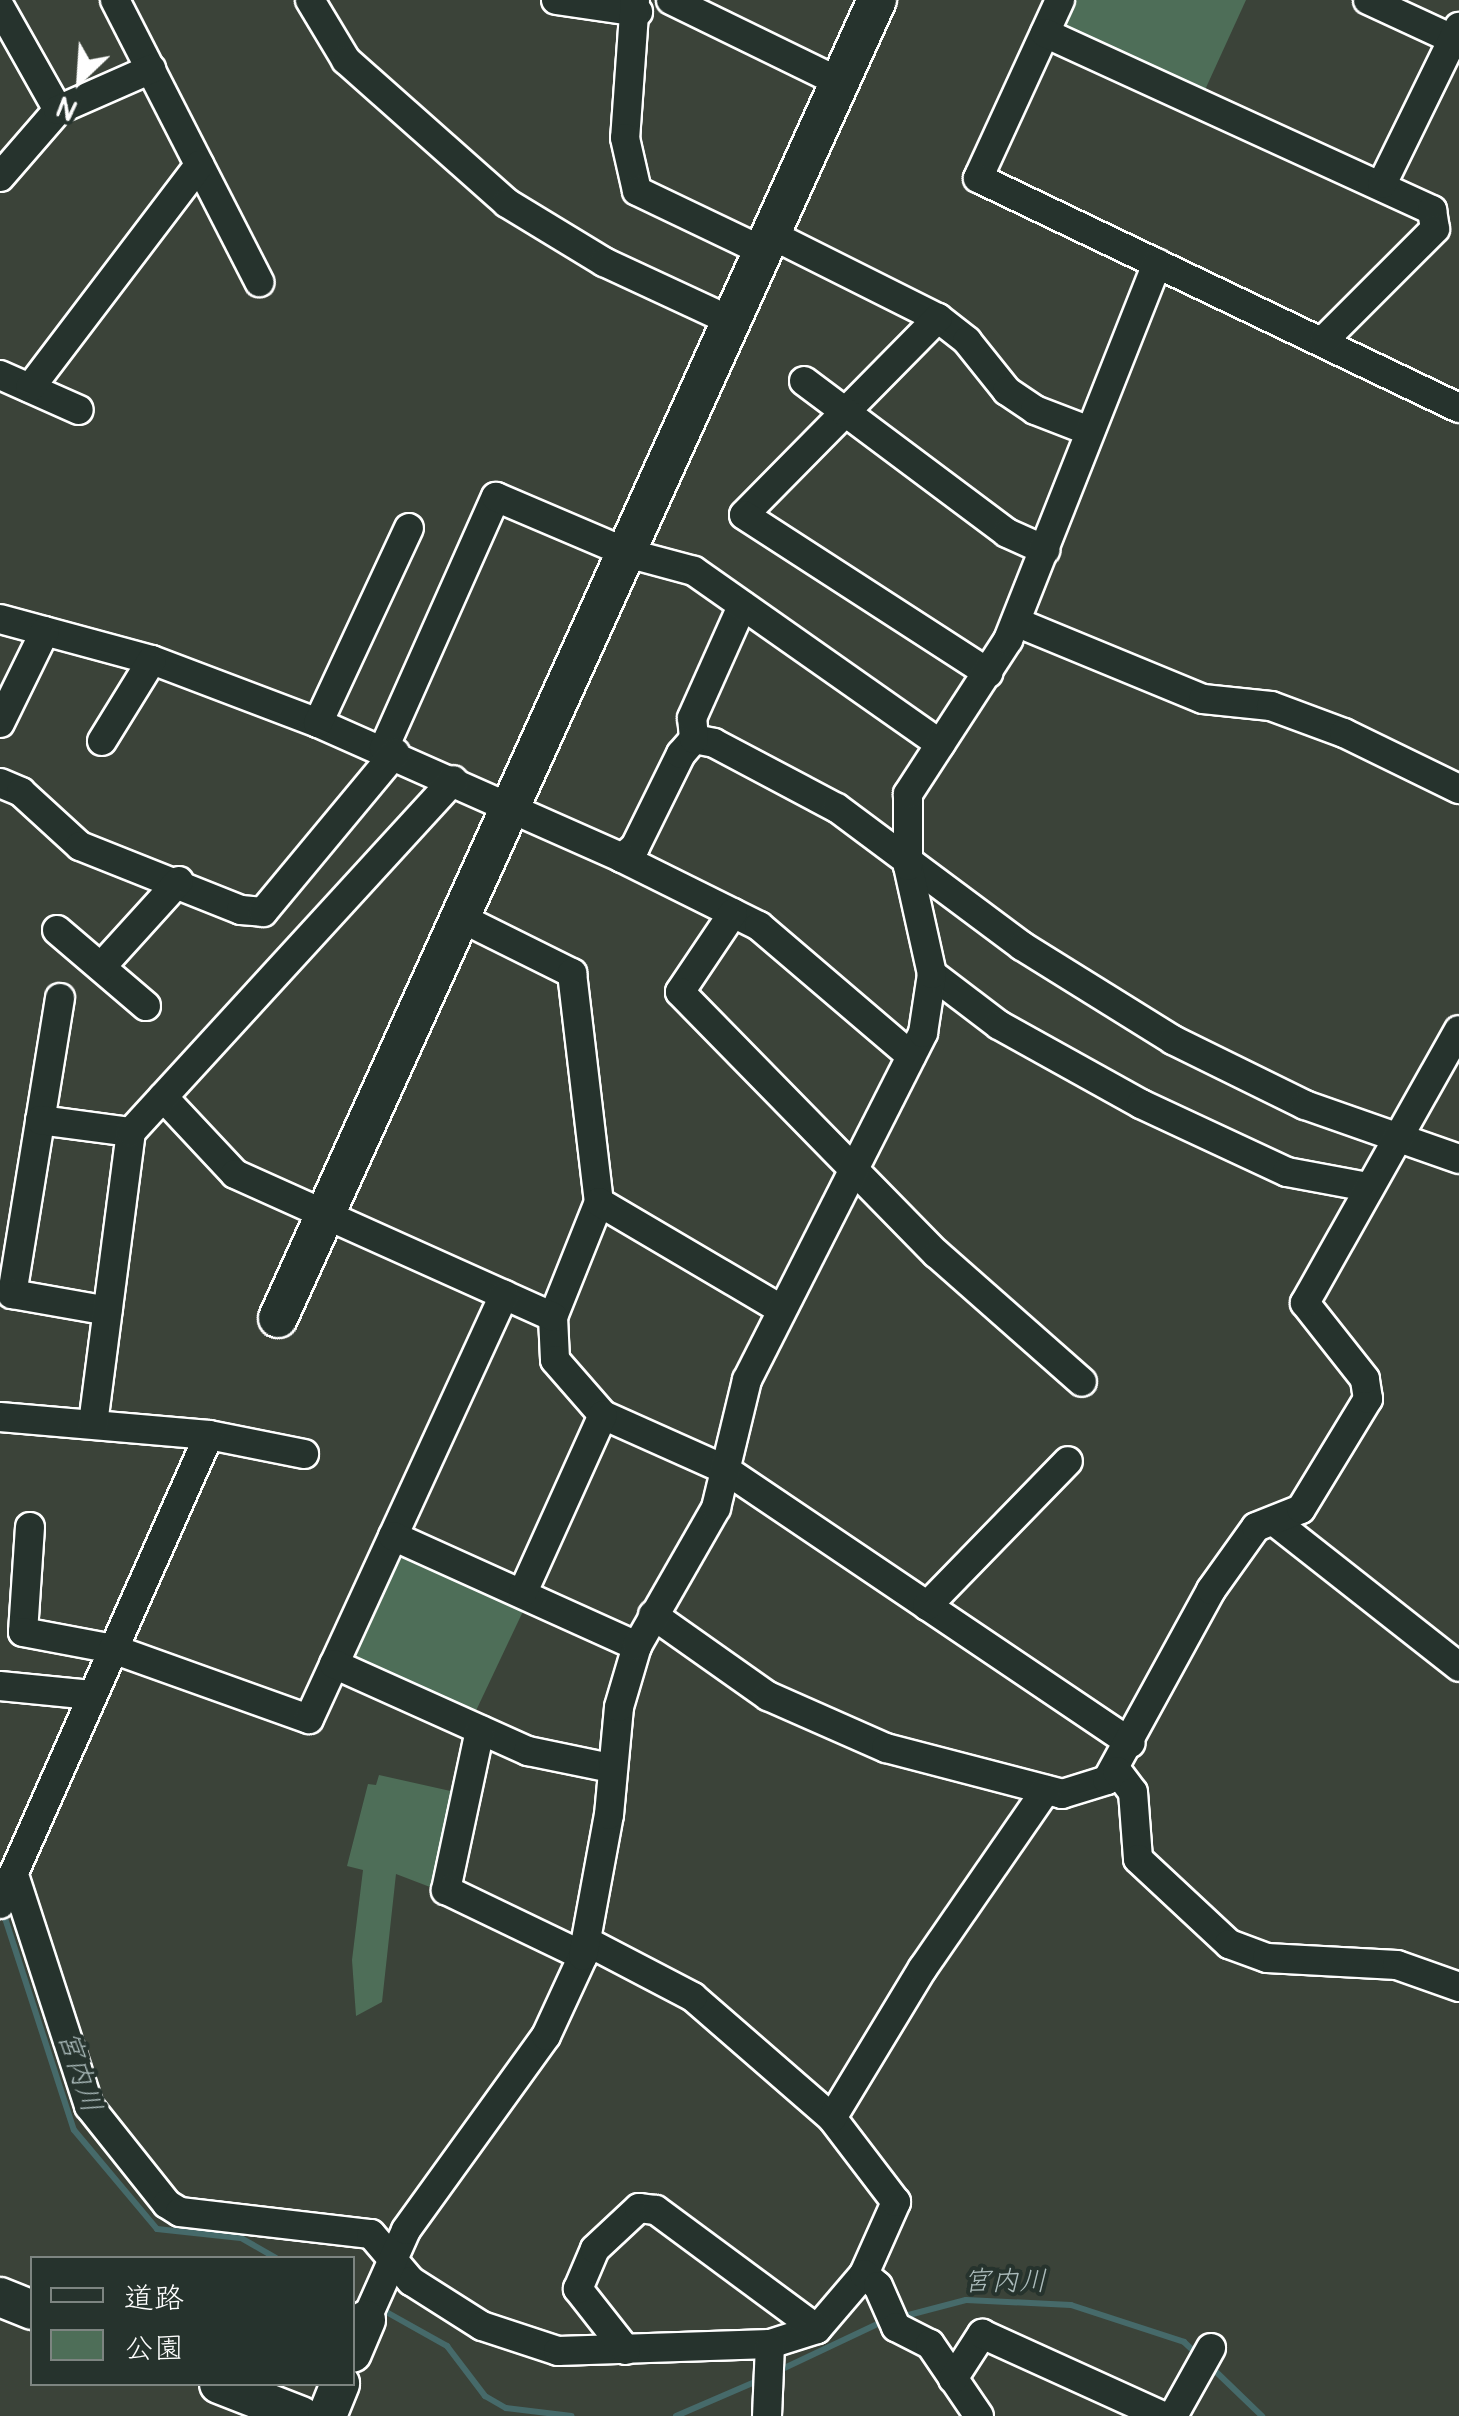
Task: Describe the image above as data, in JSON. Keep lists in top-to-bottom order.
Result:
{
  "water": ["宮内川"],
  "legend": ["道路", "公園"],
  "north": "bottom left"
}
